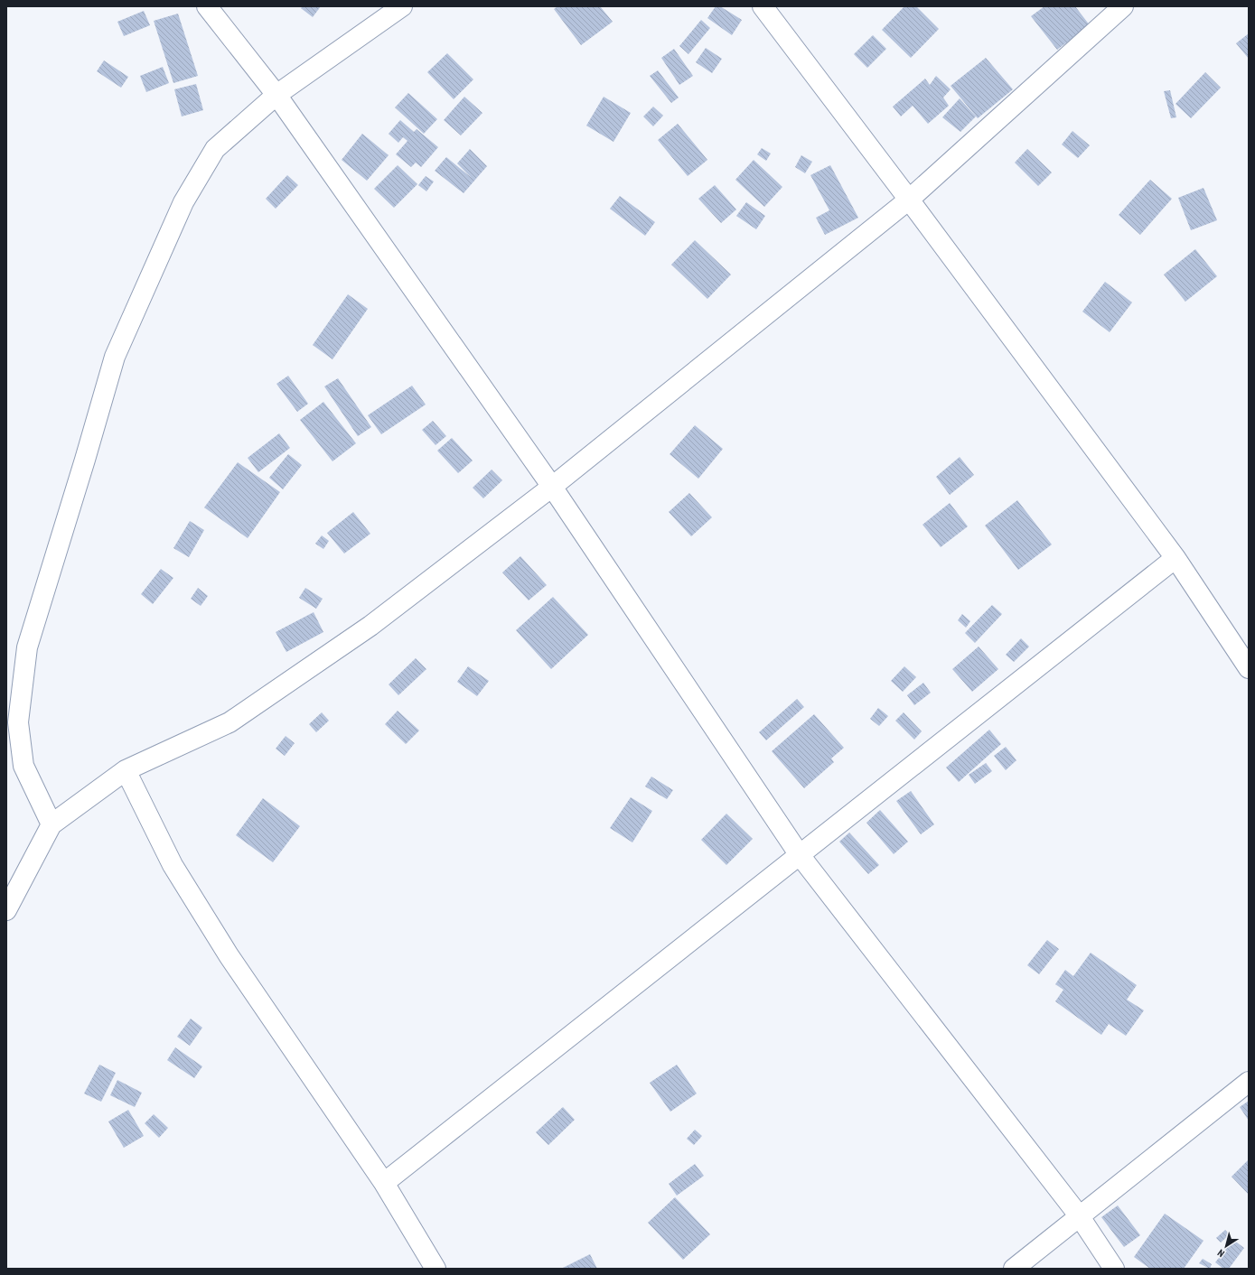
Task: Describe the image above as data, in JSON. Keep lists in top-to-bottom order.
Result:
{
  "north": "bottom left"
}
